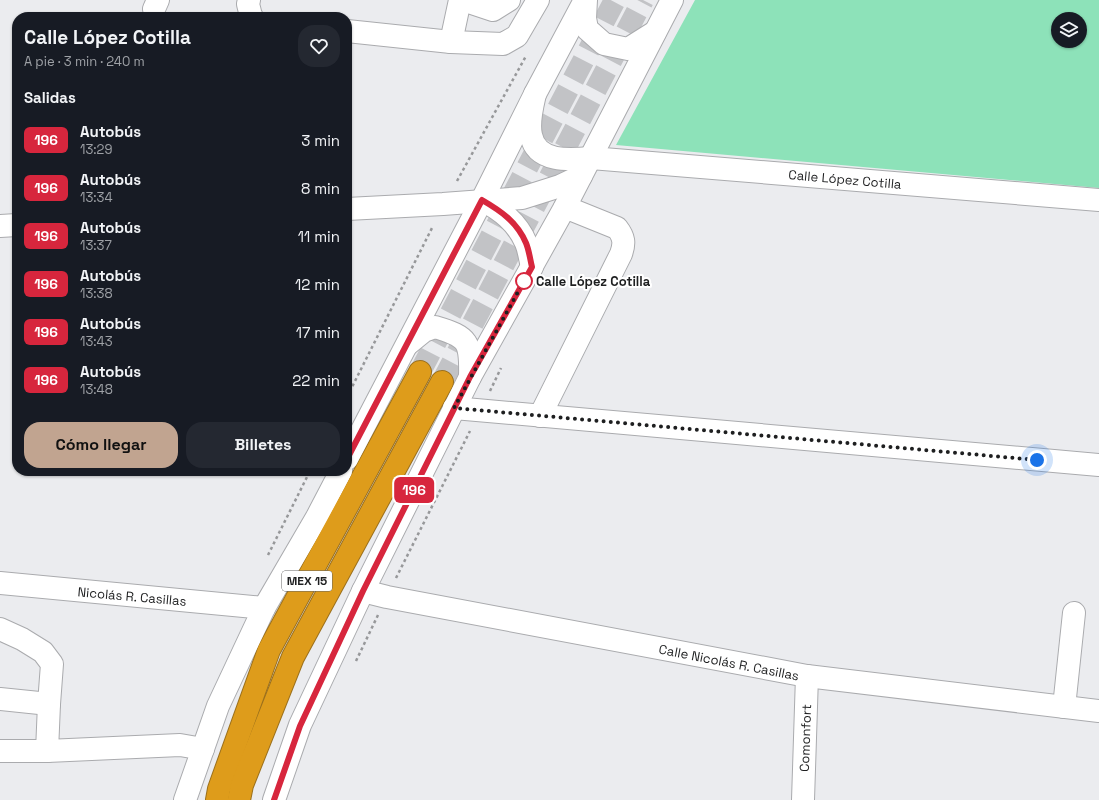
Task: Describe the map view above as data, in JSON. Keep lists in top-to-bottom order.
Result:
{
  "streets": {
    "highway": ["MEX 15"],
    "street": [
      "Calle López Cotilla",
      "Nicolás R. Casillas",
      "Calle Nicolás R. Casillas",
      "Comonfort"
    ]
  },
  "crossings": [
    ["Calle Nicolás R. Casillas", "Comonfort"]
  ],
  "places": ["Calle López Cotilla"],
  "lines": ["bus line 196"],
  "page": {
    "on_map": "196",
    "heading": [
      ["Calle López Cotilla", "A pie · 3 min · 240 m"],
      "Salidas"
    ],
    "list": [
      {
        "mark": "196",
        "name": "Autobús",
        "note": "13:29",
        "value": "3 min"
      },
      {
        "mark": "196",
        "name": "Autobús",
        "note": "13:34",
        "value": "8 min"
      },
      {
        "mark": "196",
        "name": "Autobús",
        "note": "13:37",
        "value": "11 min"
      },
      {
        "mark": "196",
        "name": "Autobús",
        "note": "13:38",
        "value": "12 min"
      },
      {
        "mark": "196",
        "name": "Autobús",
        "note": "13:43",
        "value": "17 min"
      },
      {
        "mark": "196",
        "name": "Autobús",
        "note": "13:48",
        "value": "22 min"
      }
    ],
    "buttons": ["Cómo llegar", "Billetes"]
  }
}
